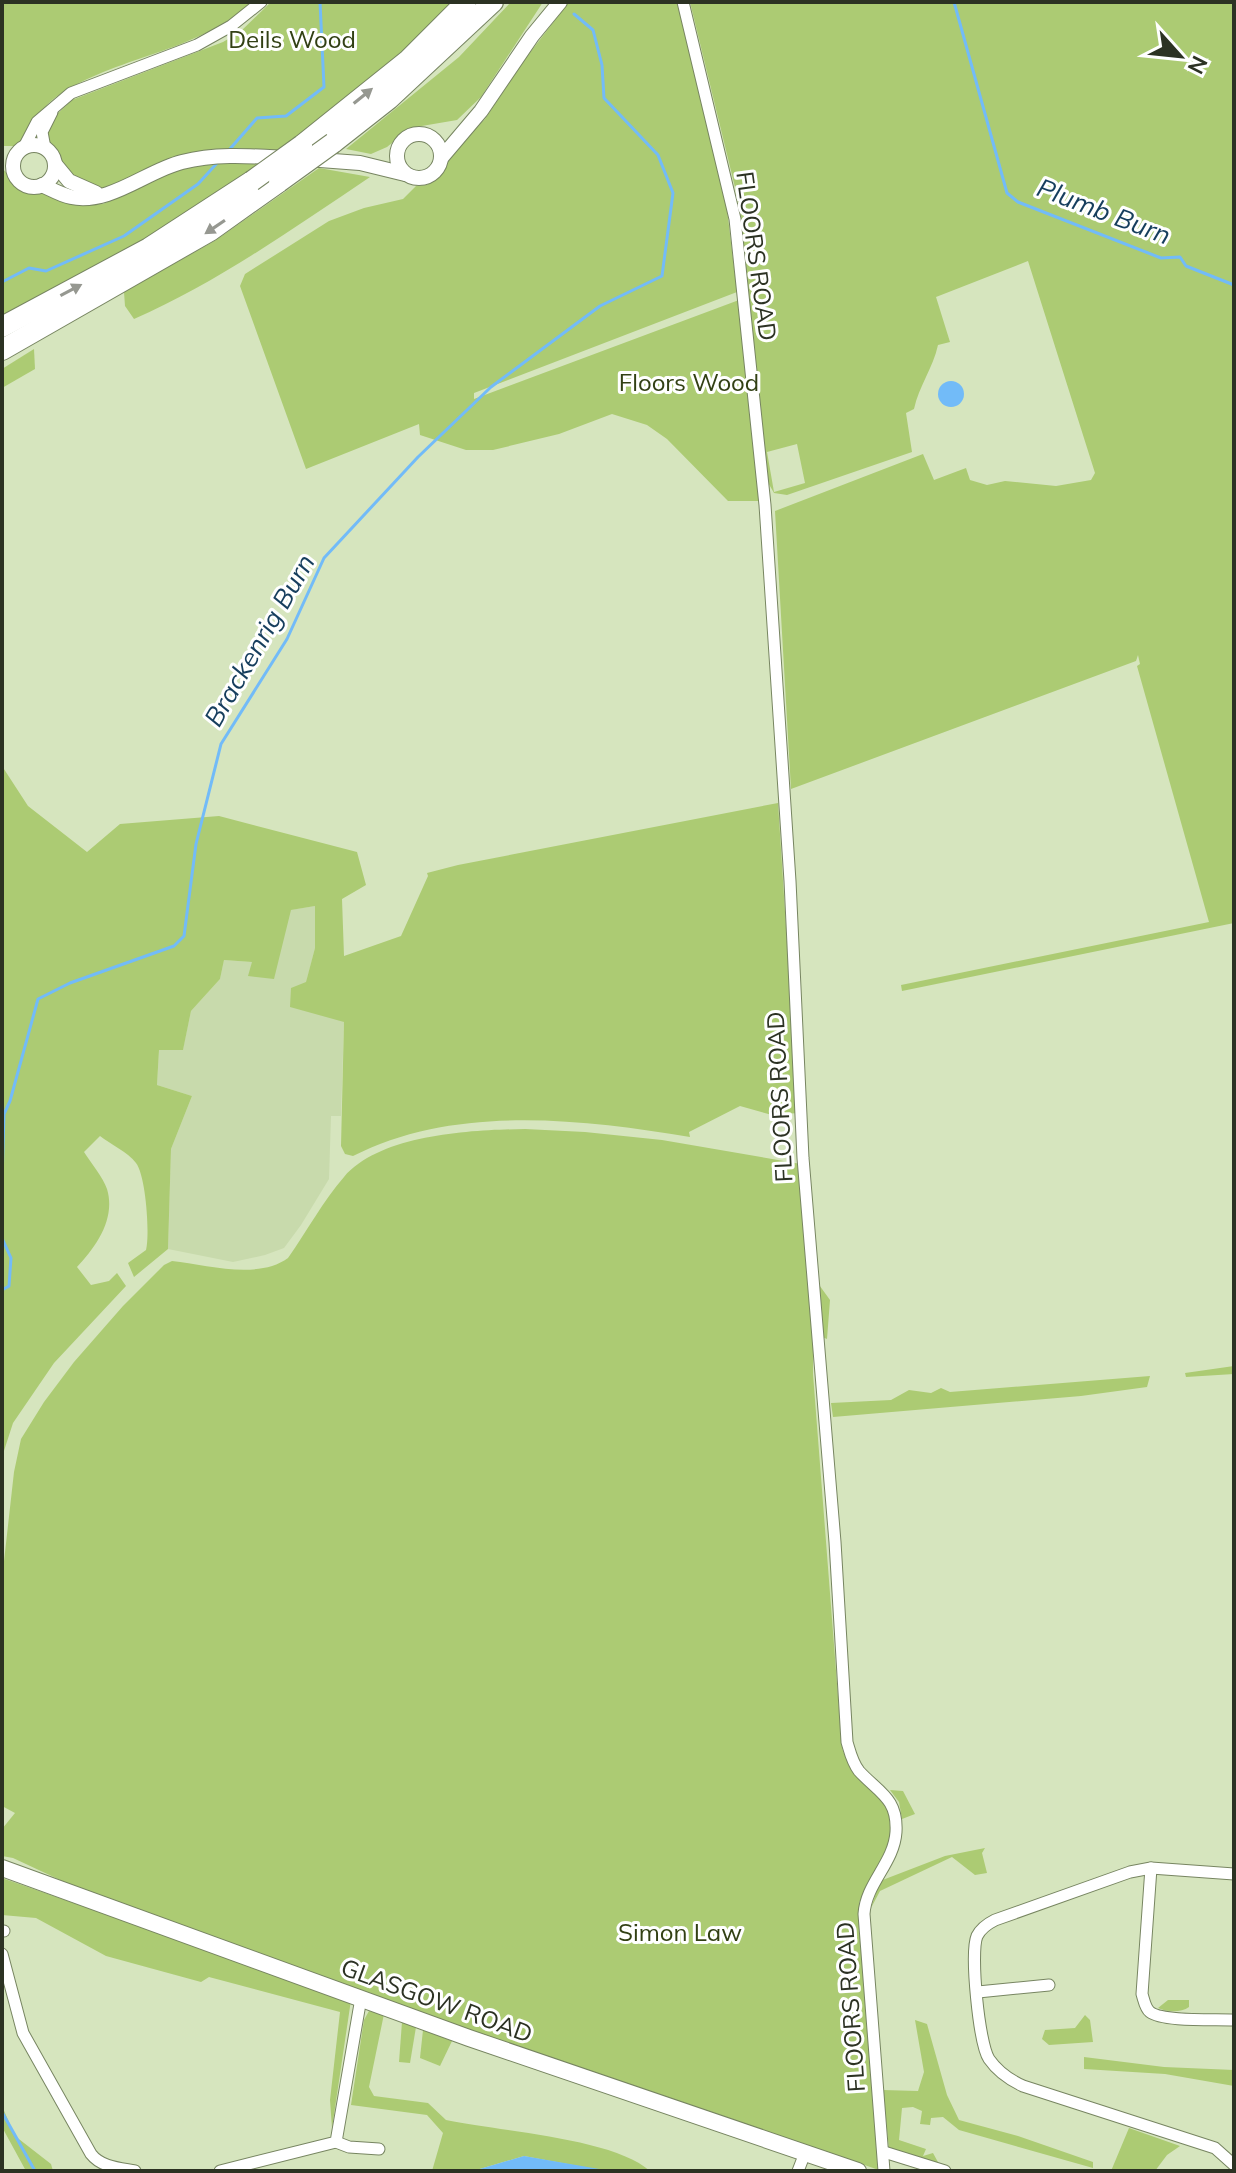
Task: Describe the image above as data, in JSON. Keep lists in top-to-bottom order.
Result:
{
  "streets": {
    "main road": ["GLASGOW ROAD"],
    "street": ["FLOORS ROAD"]
  },
  "water": ["Plumb Burn", "Brackenrig Burn"],
  "parks": ["Deils Wood", "Floors Wood", "Simon Law"],
  "north": "bottom right"
}
